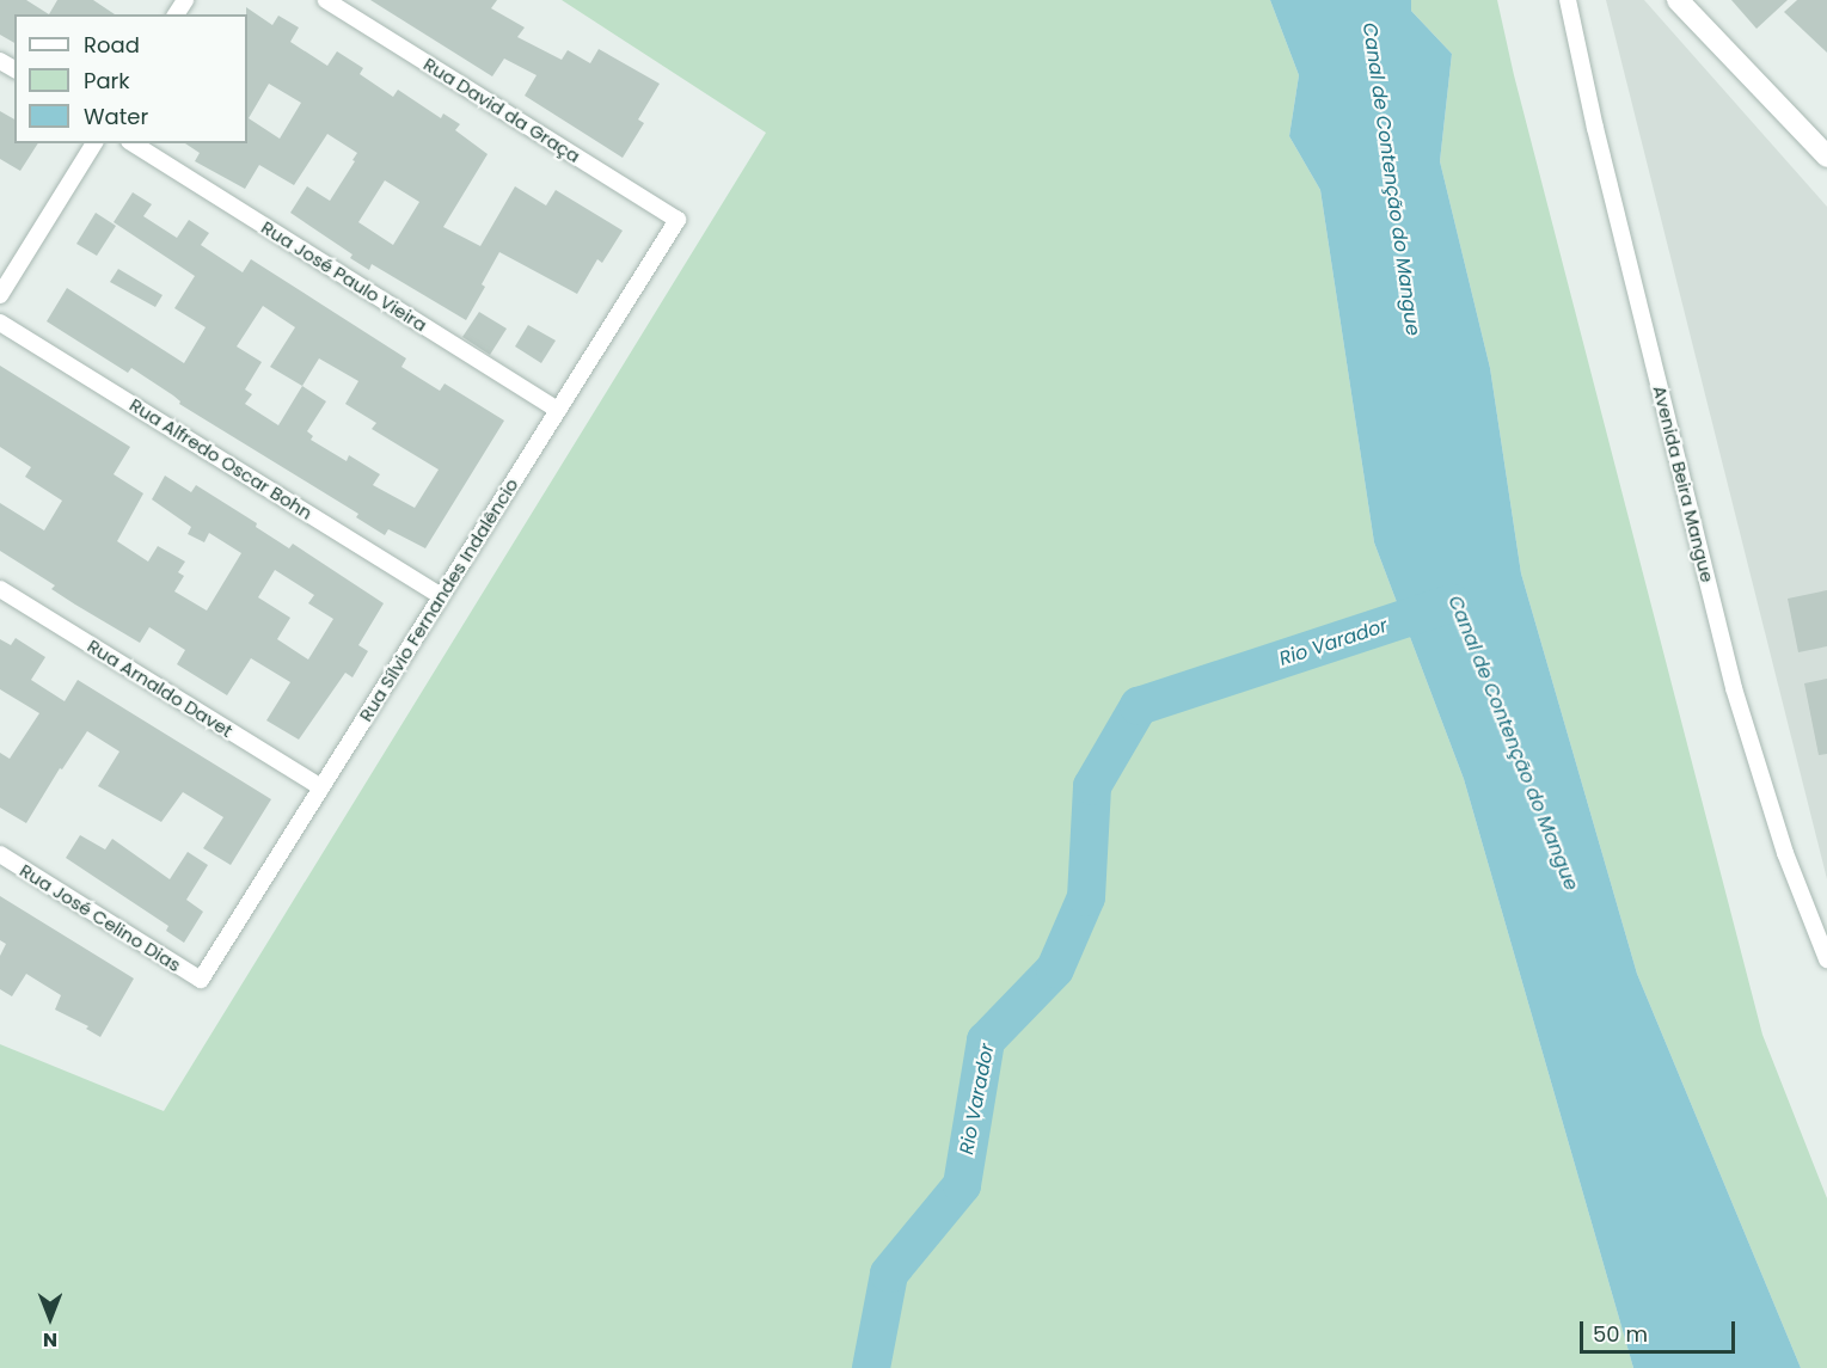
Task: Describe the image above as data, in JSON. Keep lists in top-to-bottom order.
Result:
{
  "streets": {
    "street": [
      "Rua David da Graça",
      "Rua José Paulo Vieira",
      "Rua Alfredo Oscar Bohn",
      "Avenida Beira Mangue",
      "Rua Sílvio Fernandes Indalêncio",
      "Rua Arnaldo Davet",
      "Rua José Celino Dias"
    ]
  },
  "crossings": [
    ["Rua David da Graça", "Rua Sílvio Fernandes Indalêncio"],
    ["Rua José Paulo Vieira", "Rua Sílvio Fernandes Indalêncio"],
    ["Rua Alfredo Oscar Bohn", "Rua Sílvio Fernandes Indalêncio"],
    ["Rua Sílvio Fernandes Indalêncio", "Rua Arnaldo Davet"],
    ["Rua Sílvio Fernandes Indalêncio", "Rua José Celino Dias"]
  ],
  "water": ["Canal de Contenção do Mangue", "Rio Varador"],
  "legend": ["Road", "Park", "Water"],
  "scale_bar": "50 m",
  "north": "bottom"
}
